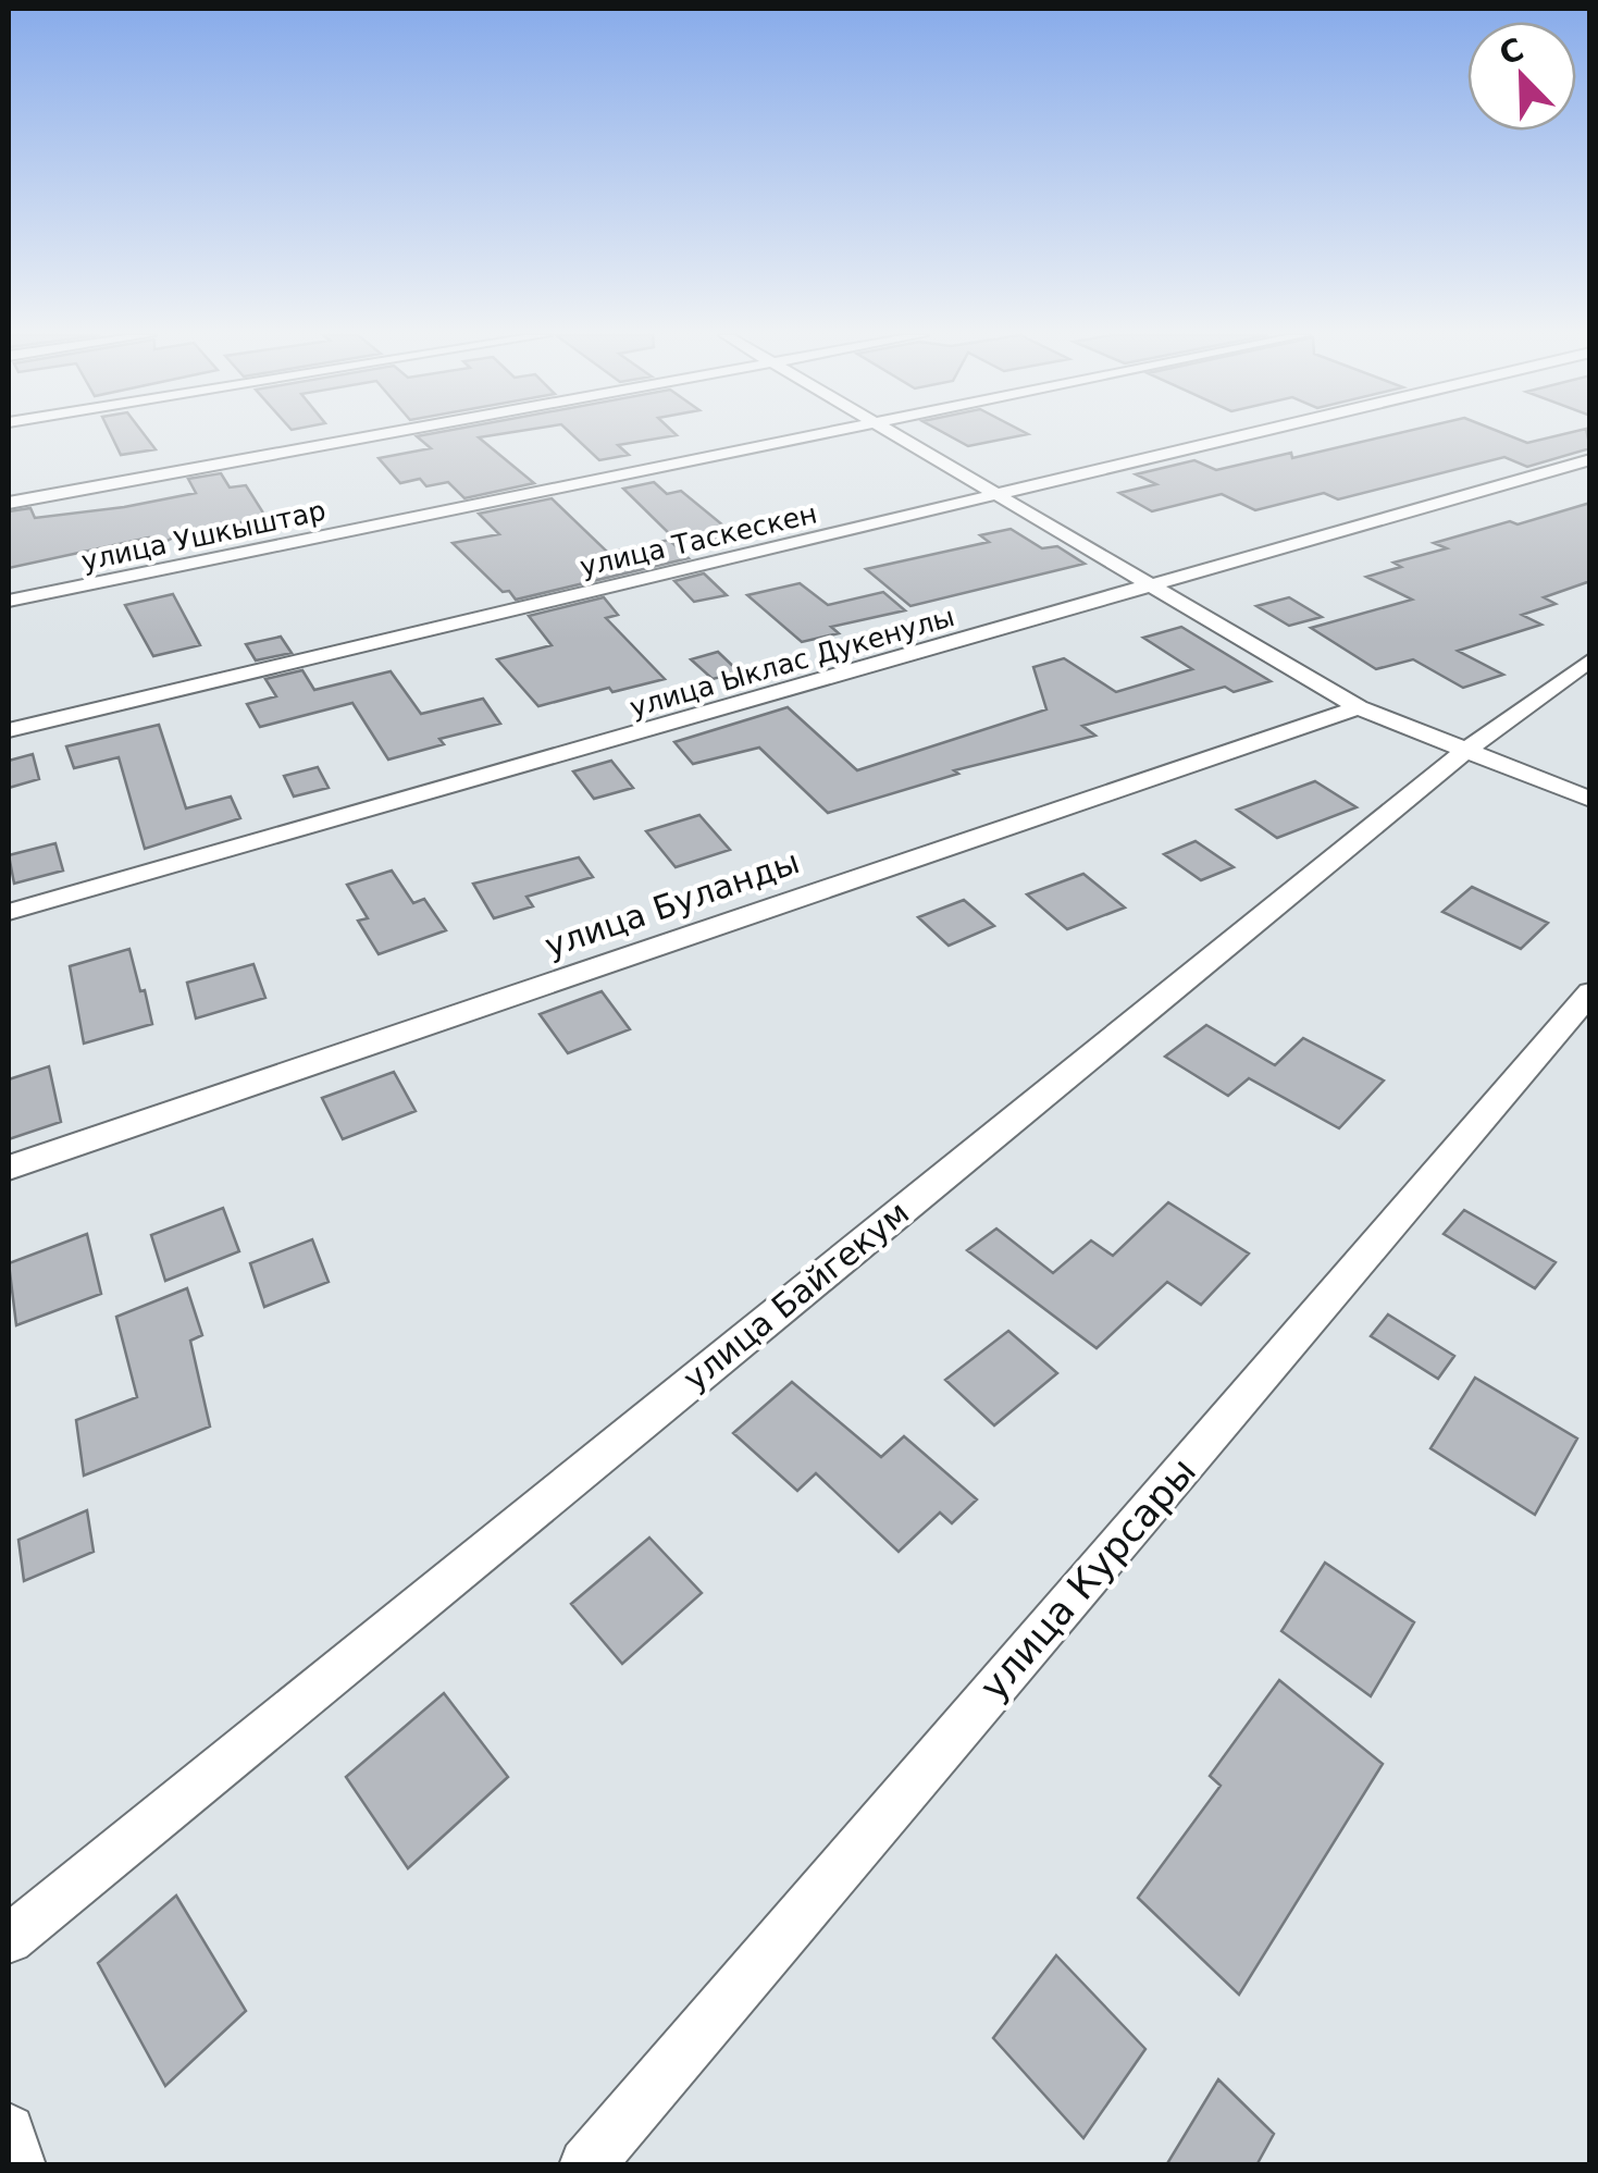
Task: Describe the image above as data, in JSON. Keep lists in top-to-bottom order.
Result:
{
  "streets": {
    "street": [
      "улица Ушкыштар",
      "улица Таскескен",
      "улица Ыклас Дукенулы",
      "улица Буланды",
      "улица Байгекум",
      "улица Курсары"
    ]
  },
  "north": "top left"
}
